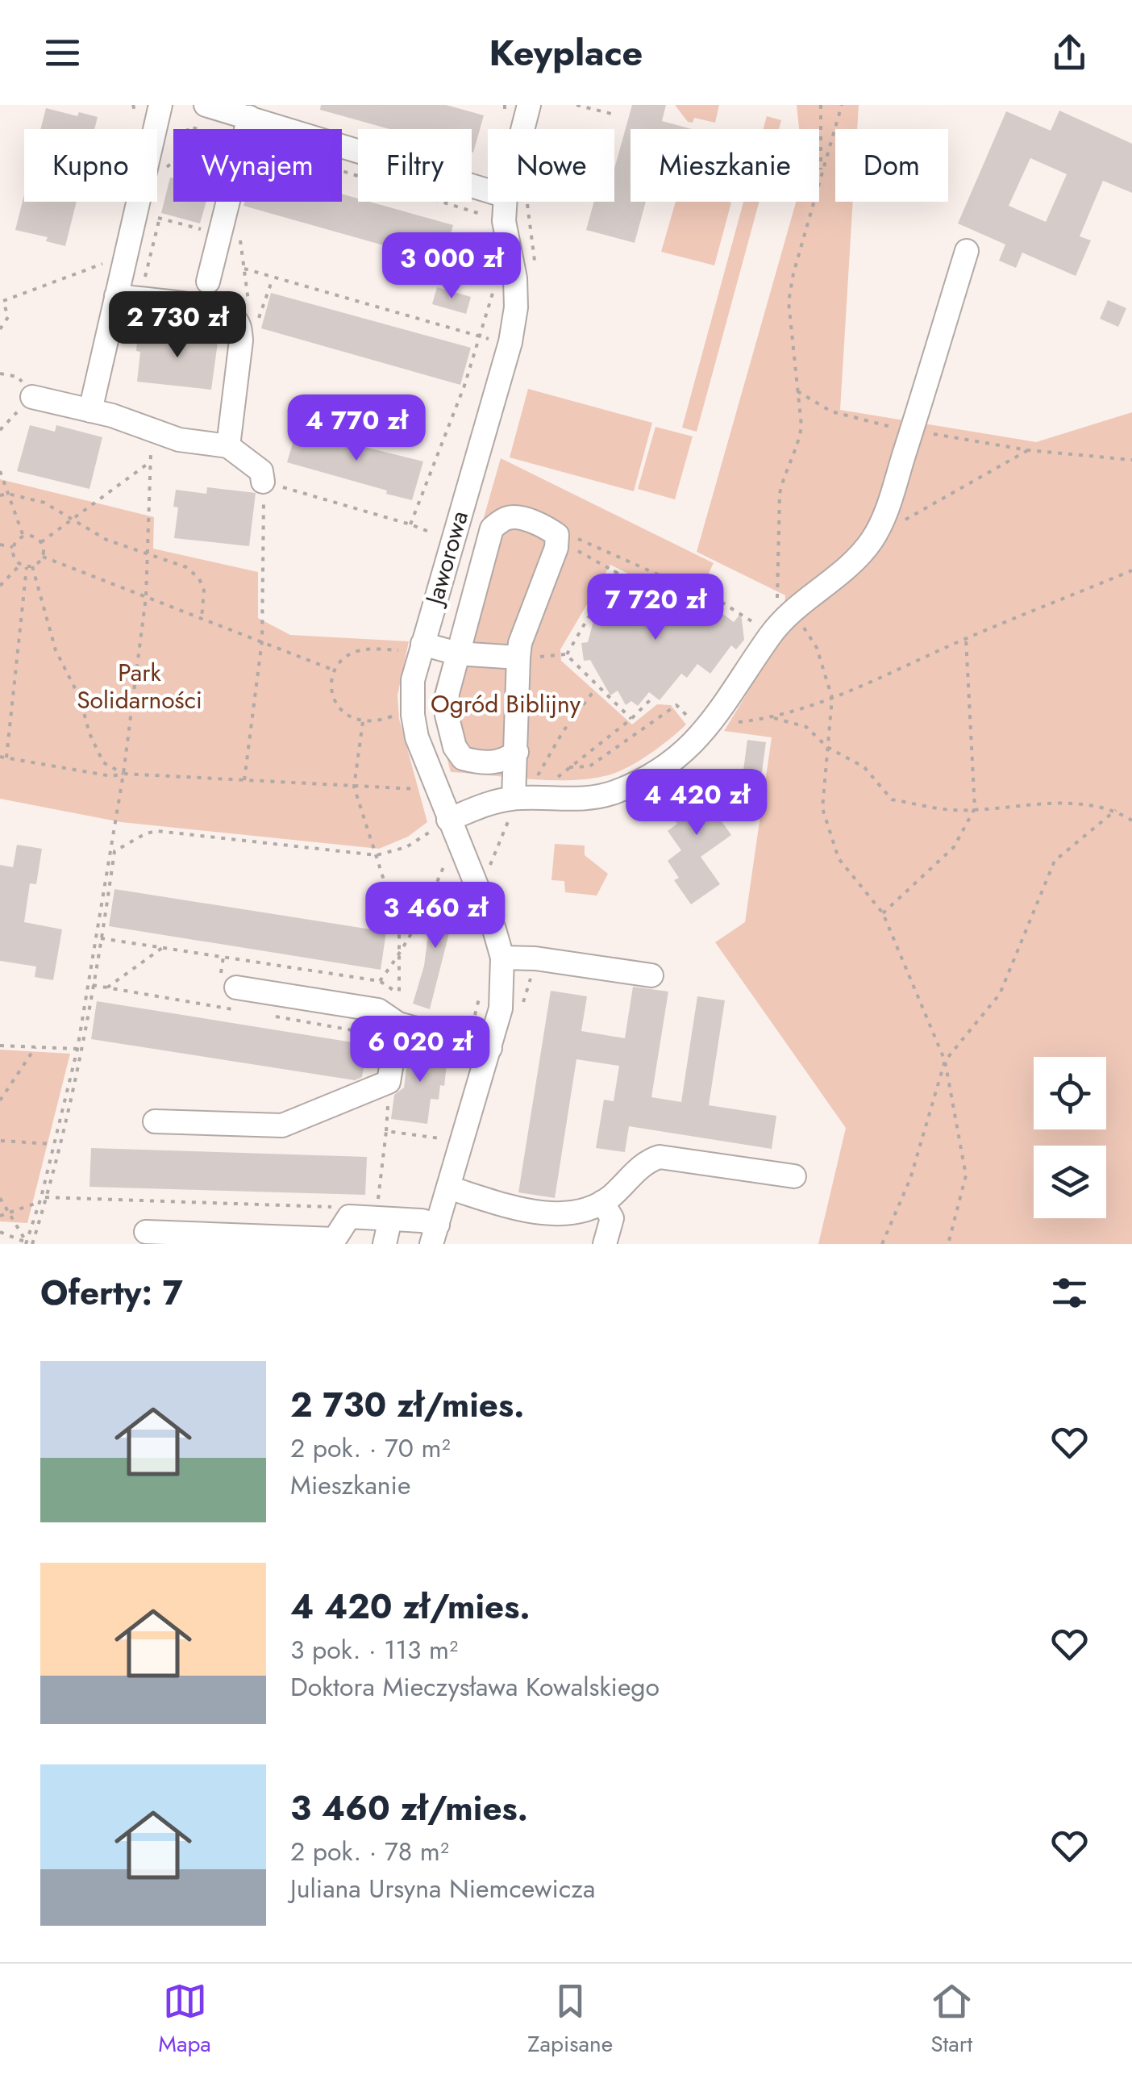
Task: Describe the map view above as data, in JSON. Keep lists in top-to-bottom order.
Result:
{
  "streets": {
    "street": ["Jaworowa"]
  },
  "parks": ["Park Solidarności", "Ogród Biblijny"],
  "page": {
    "header": "Keyplace",
    "chip": [
      "Kupno",
      "Wynajem",
      "Filtry",
      "Nowe",
      "Mieszkanie",
      "Dom"
    ],
    "price": [
      "3 000 zł",
      "2 730 zł",
      "4 770 zł",
      "7 720 zł",
      "4 420 zł",
      "3 460 zł",
      "6 020 zł"
    ],
    "heading": "Oferty: 7",
    "list": [
      {
        "name": "2 730 zł/mies.",
        "note": "2 pok. · 70 m² · Mieszkanie"
      },
      {
        "name": "4 420 zł/mies.",
        "note": "3 pok. · 113 m² · Doktora Mieczysława Kowalskiego"
      },
      {
        "name": "3 460 zł/mies.",
        "note": "2 pok. · 78 m² · Juliana Ursyna Niemcewicza"
      }
    ],
    "tabs": ["Mapa", "Zapisane", "Start"]
  }
}
